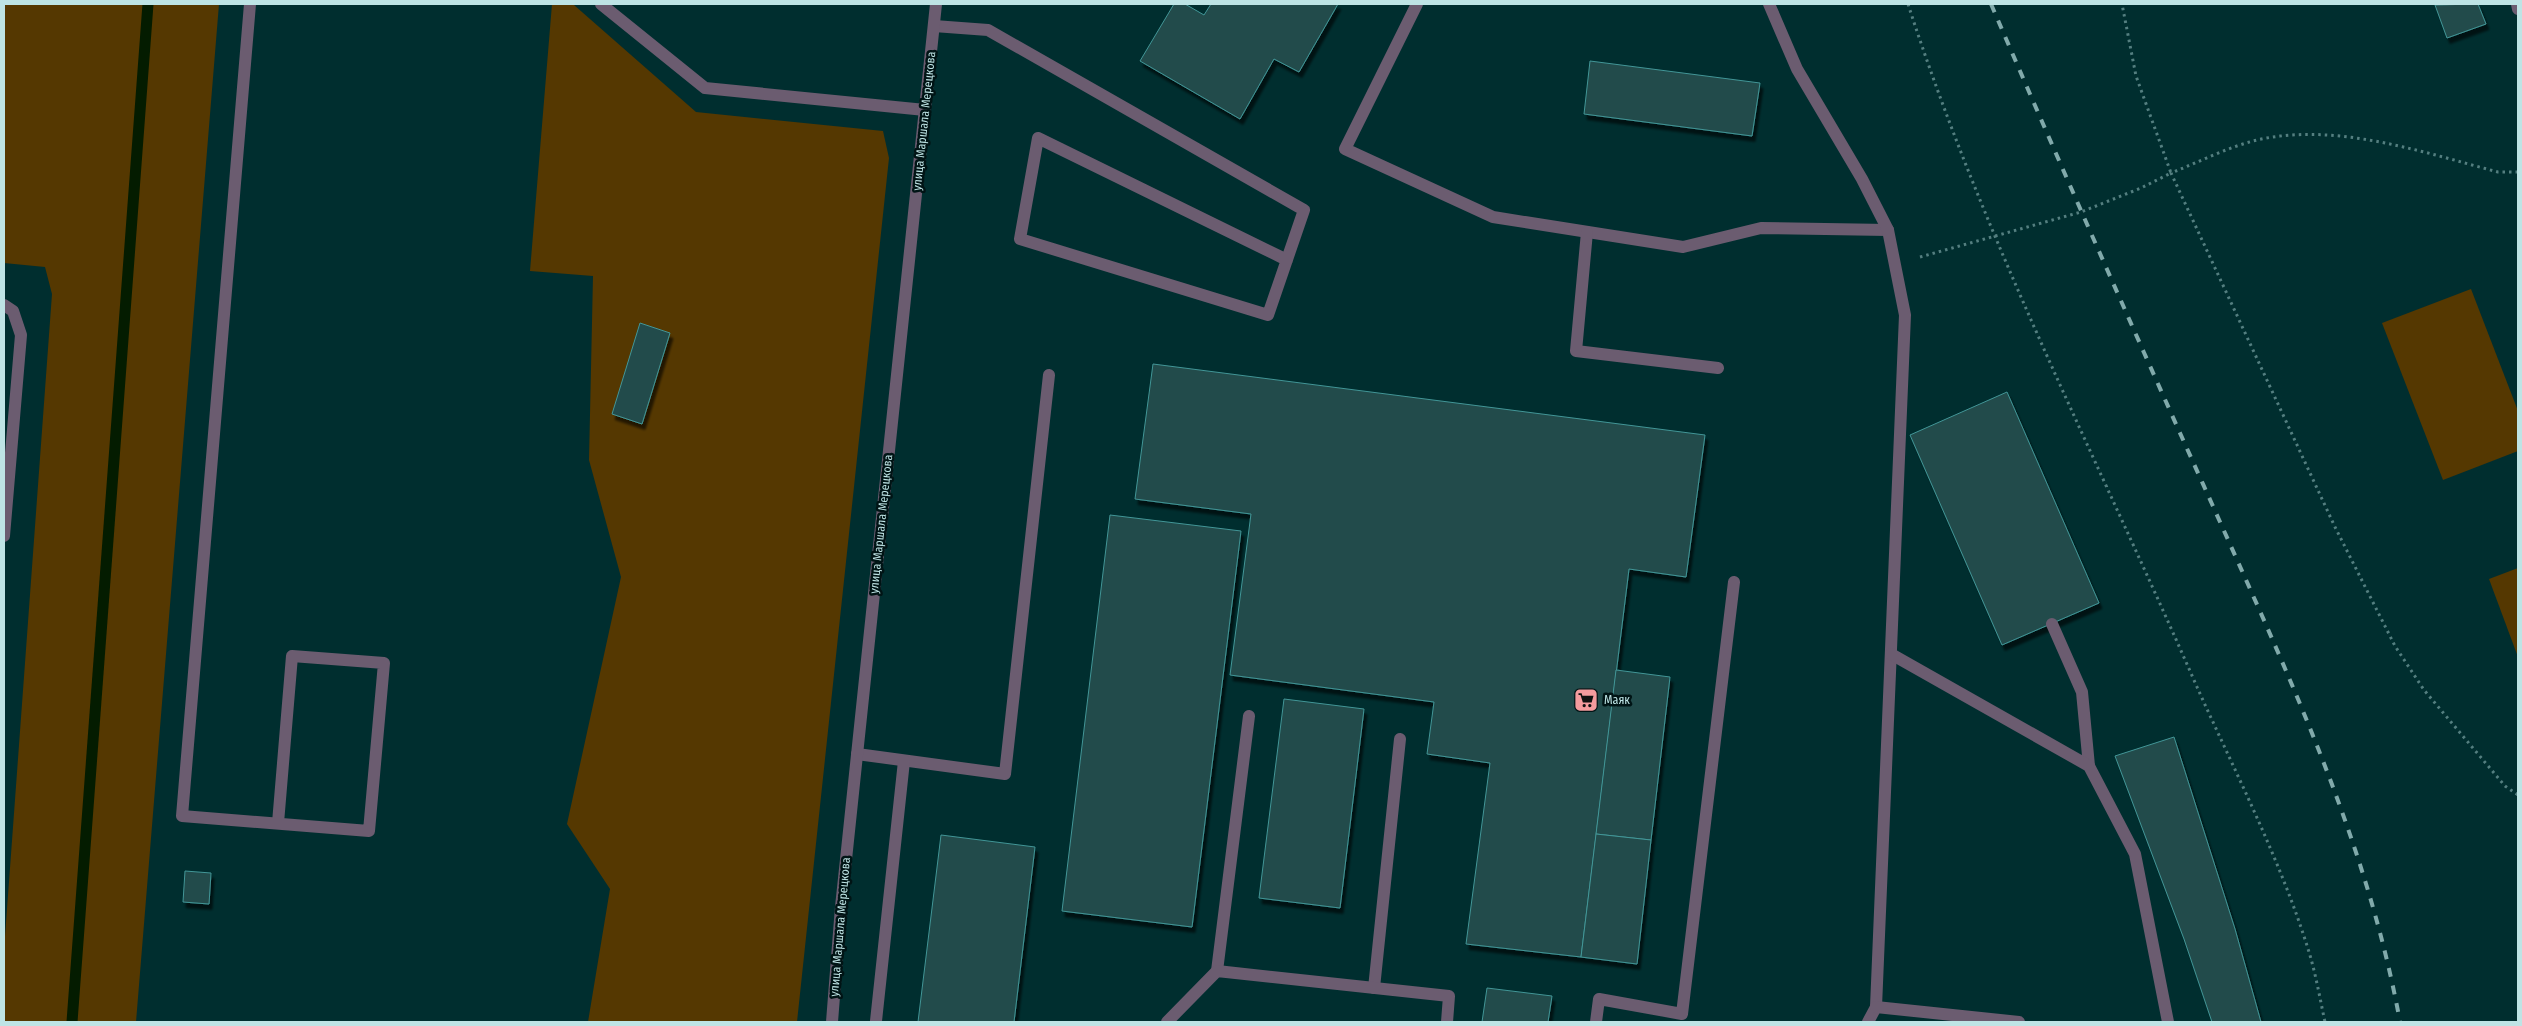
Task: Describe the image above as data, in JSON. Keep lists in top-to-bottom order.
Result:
{
  "streets": {
    "street": ["улица Маршала Мерецкова"]
  },
  "places": {
    "supermarket": ["Маяк"]
  }
}
